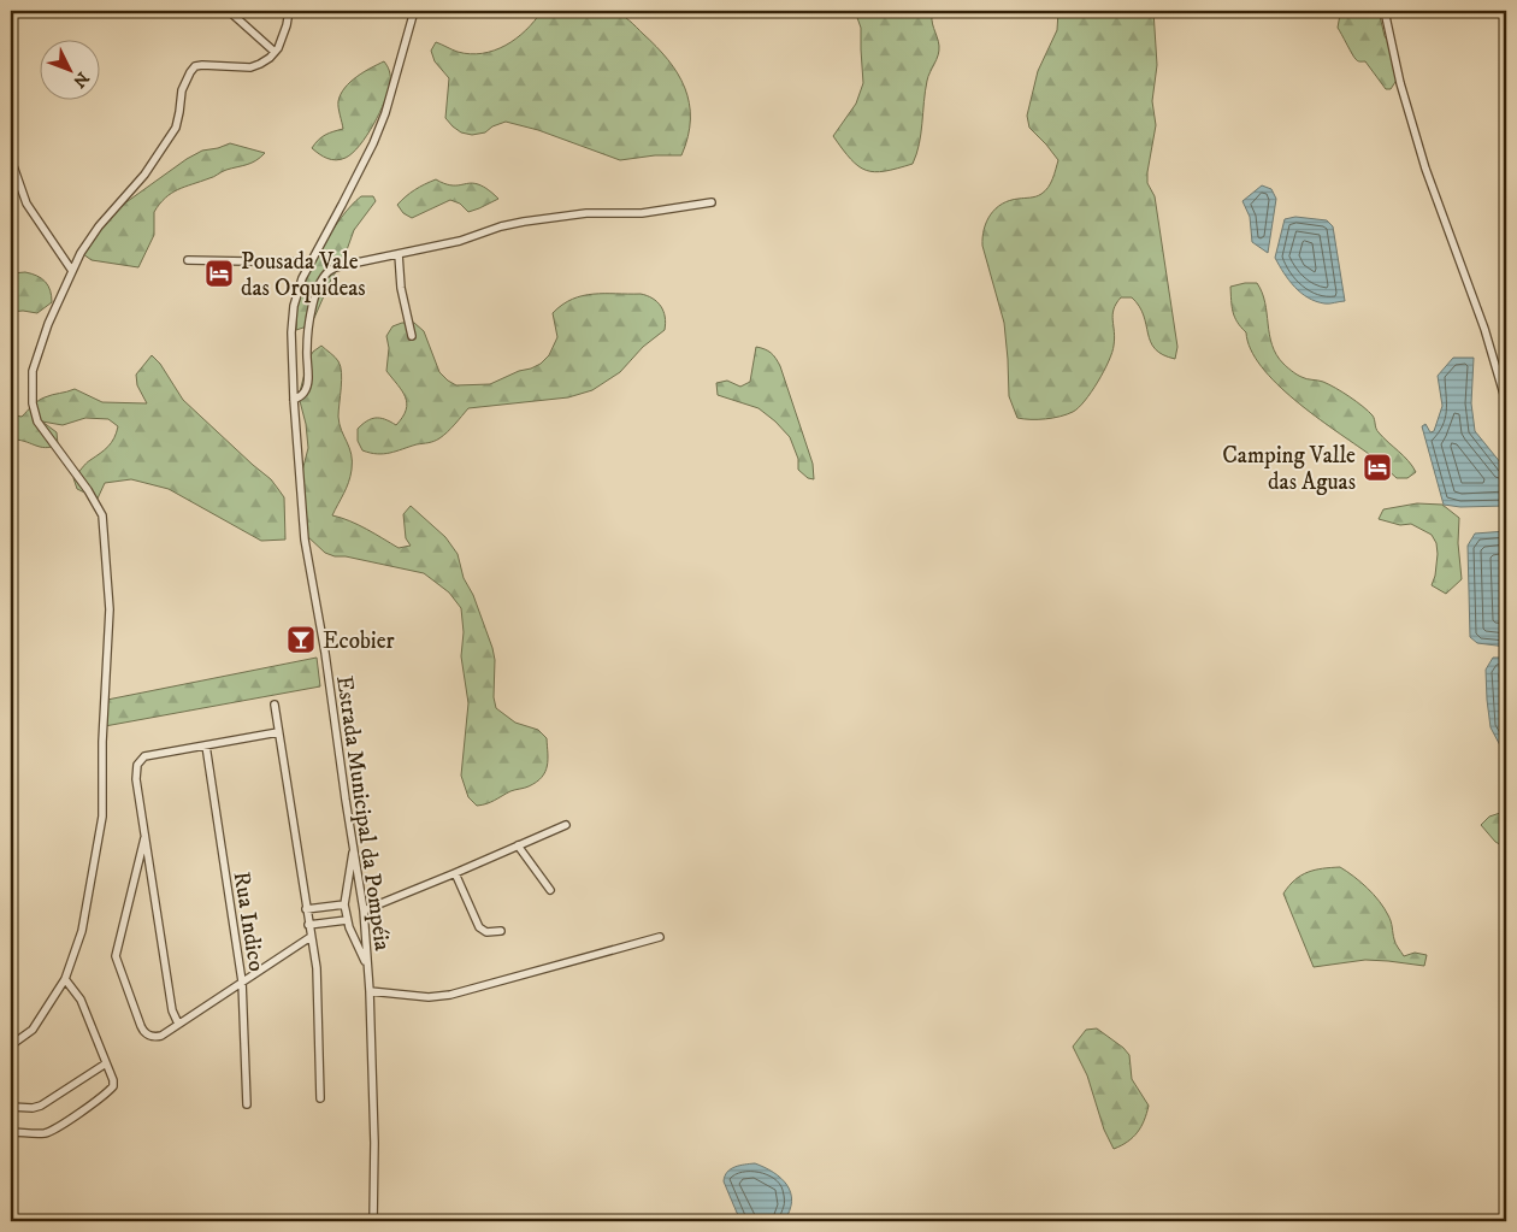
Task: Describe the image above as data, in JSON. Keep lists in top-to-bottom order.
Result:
{
  "streets": {
    "street": ["Estrada Municipal da Pompéia", "Rua Indico"]
  },
  "places": {
    "hotel": ["Pousada Vale das Orquideas", "Camping Valle das Aguas"],
    "bar": ["Ecobier"]
  },
  "north": "bottom right"
}
